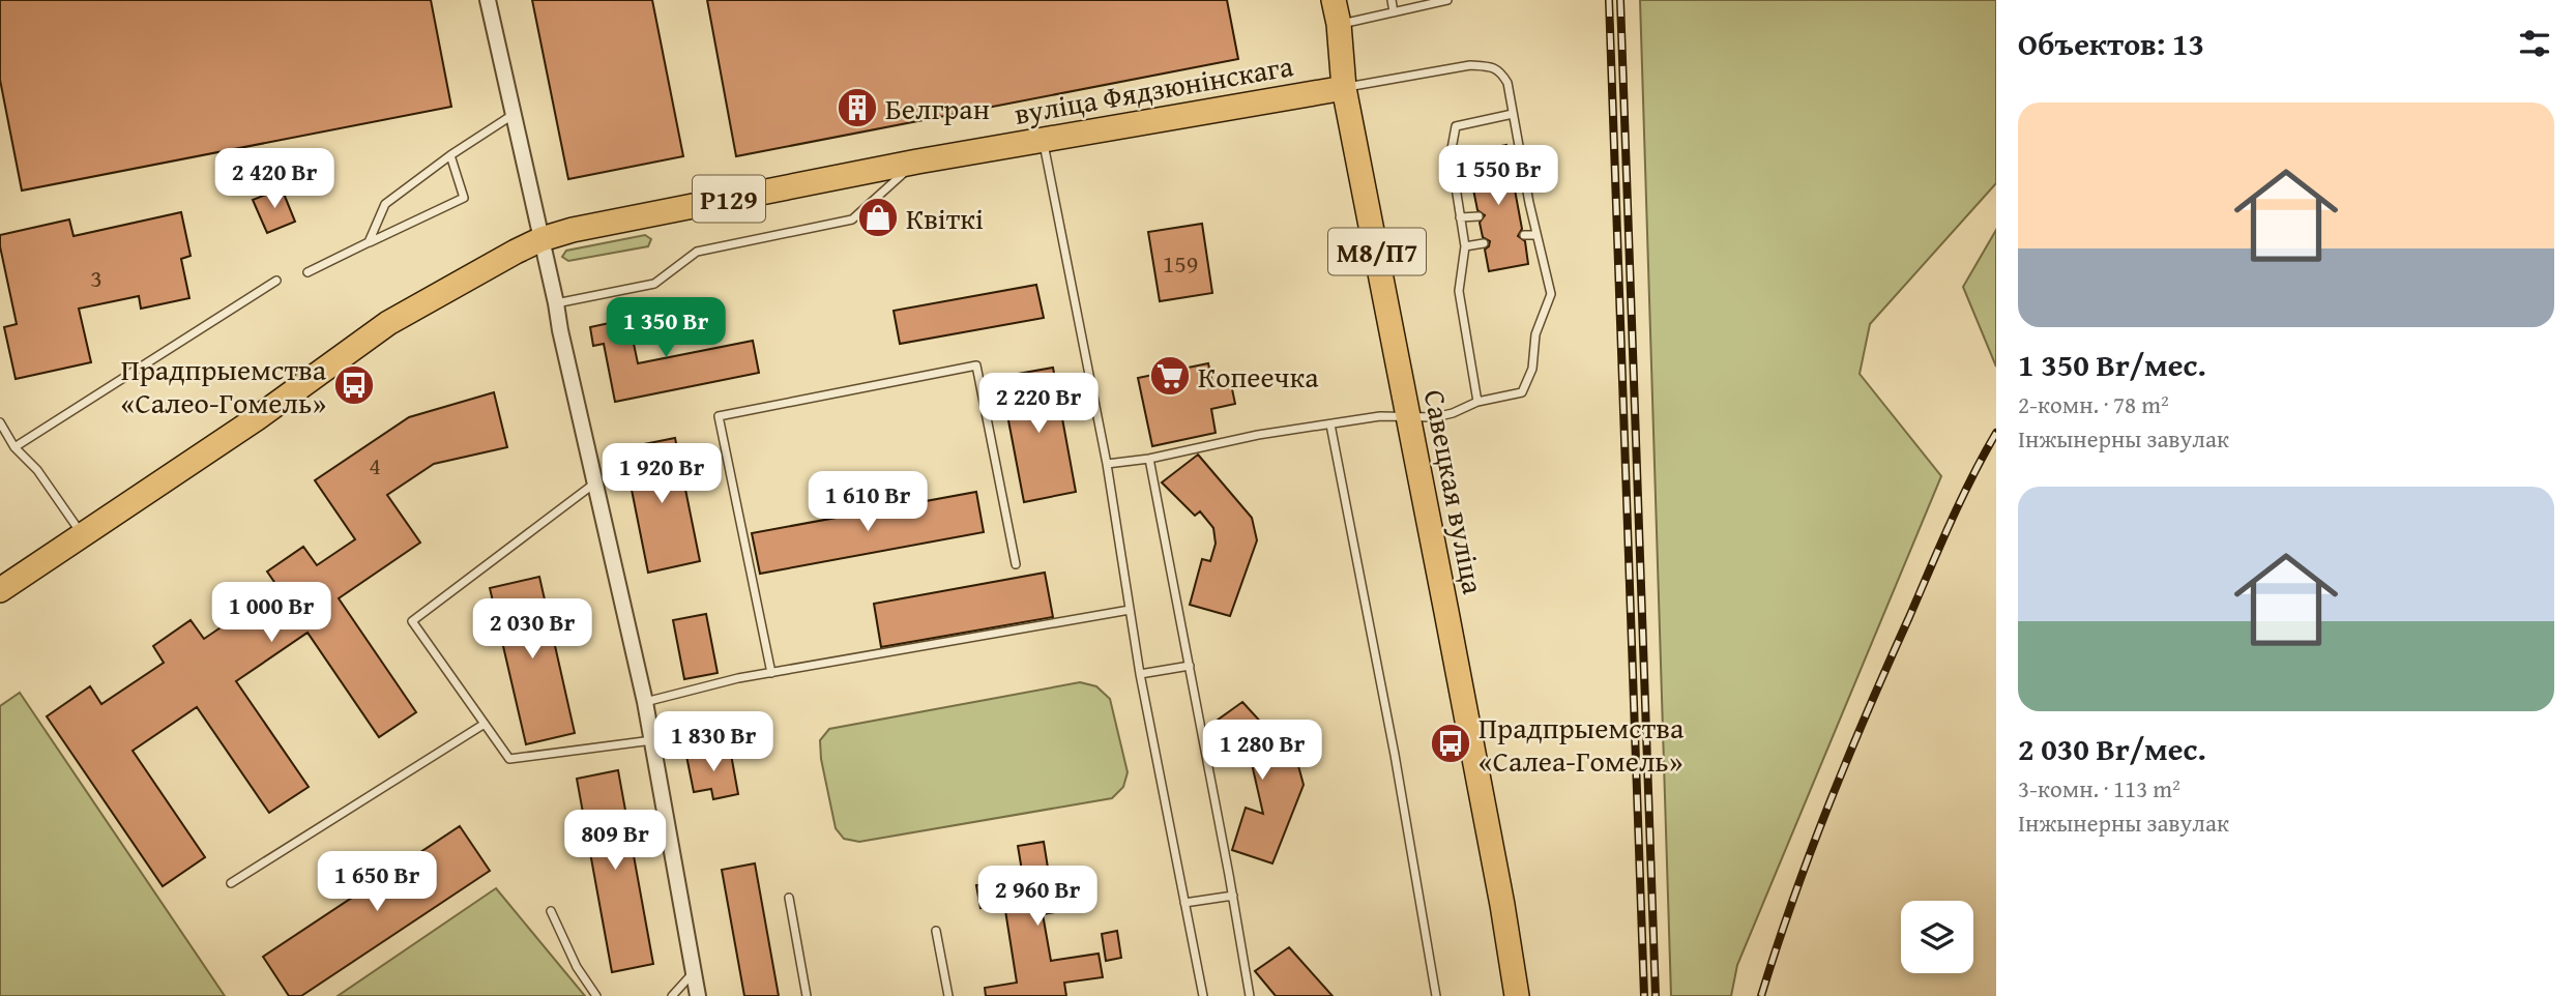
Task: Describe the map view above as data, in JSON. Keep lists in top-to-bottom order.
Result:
{
  "streets": {
    "main road": [
      "вуліца Фядзюнінскага",
      "Р129",
      "М8/П7",
      "Савецкая вуліца"
    ]
  },
  "crossings": [
    ["вуліца Фядзюнінскага", "Савецкая вуліца"]
  ],
  "places": {
    "building": ["Белгран"],
    "shop": ["Квіткі"],
    "supermarket": ["Копеечка"],
    "bus stop": ["Прадпрыемства «Салео-Гомель»", "Прадпрыемства «Салеа-Гомель»"]
  },
  "house_numbers": ["159", "3", "4"],
  "page": {
    "heading": "Объектов: 13",
    "list": [
      {
        "name": "1 350 Br/мес.",
        "note": "2-комн. · 78 m² · Інжынерны завулак"
      },
      {
        "name": "2 030 Br/мес.",
        "note": "3-комн. · 113 m² · Інжынерны завулак"
      }
    ],
    "price": [
      "1 550 Br",
      "2 420 Br",
      "1 350 Br",
      "2 220 Br",
      "1 920 Br",
      "1 610 Br",
      "1 000 Br",
      "2 030 Br",
      "1 830 Br",
      "1 280 Br",
      "809 Br",
      "1 650 Br",
      "2 960 Br"
    ]
  }
}
